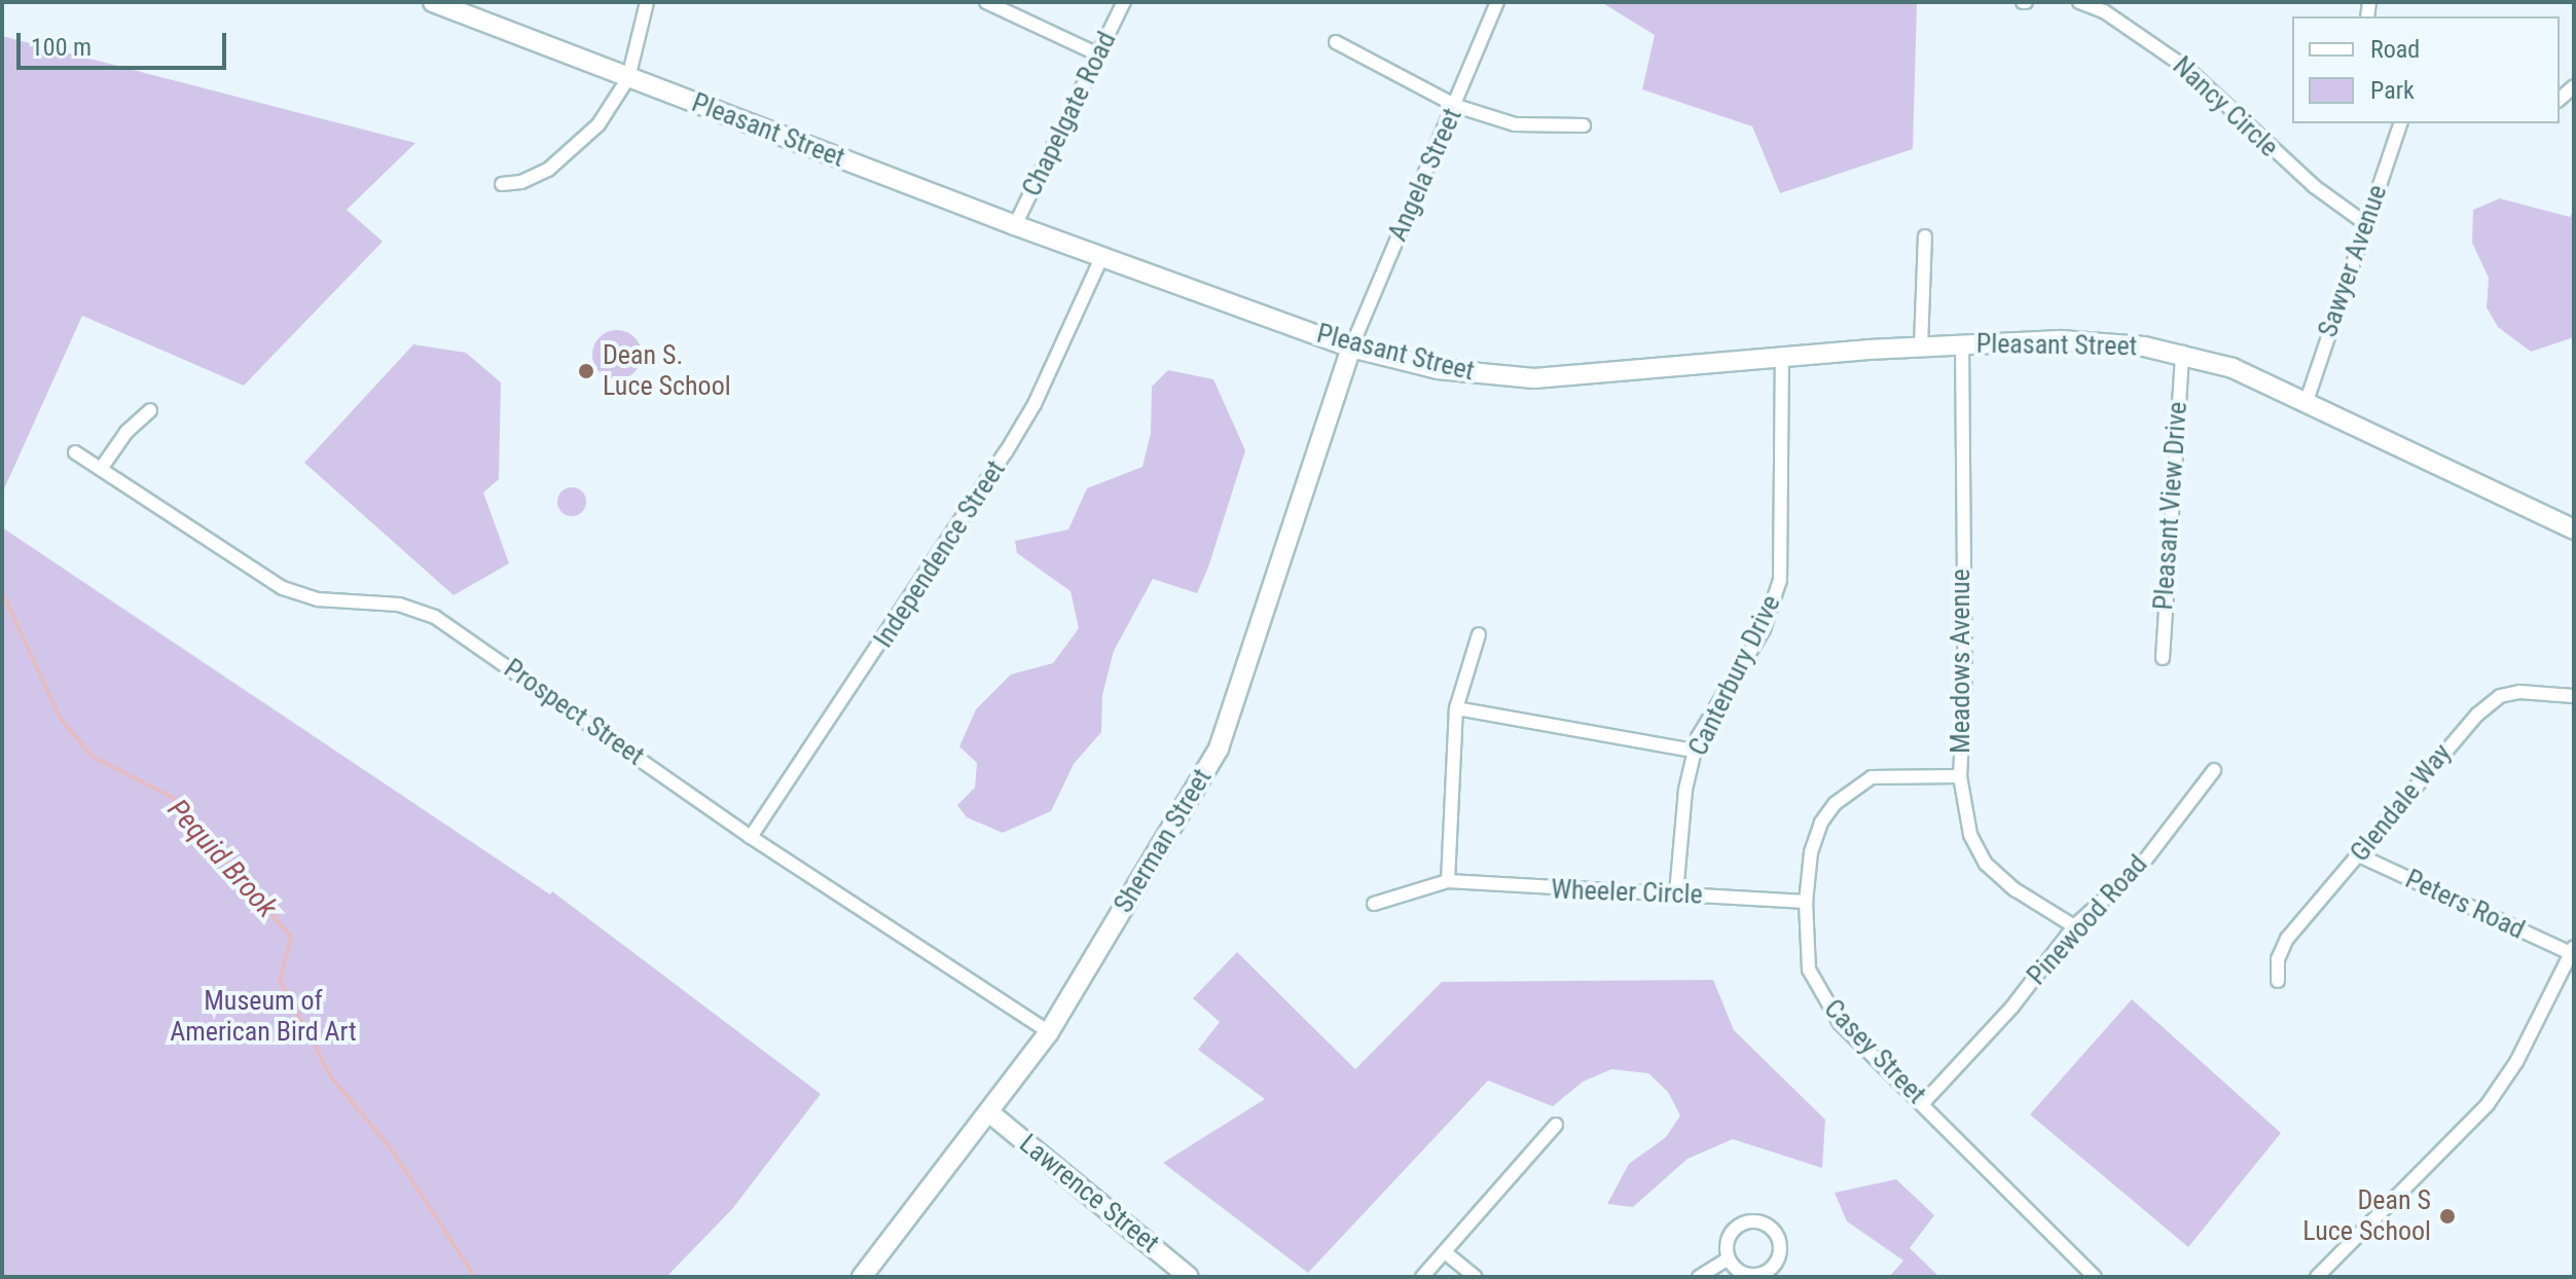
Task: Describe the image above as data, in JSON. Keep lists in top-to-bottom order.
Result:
{
  "streets": {
    "main road": ["Pleasant Street", "Sherman Street", "Lawrence Street"],
    "street": [
      "Nancy Circle",
      "Chapelgate Road",
      "Angela Street",
      "Sawyer Avenue",
      "Pleasant View Drive",
      "Independence Street",
      "Meadows Avenue",
      "Canterbury Drive",
      "Prospect Street",
      "Glendale Way",
      "Wheeler Circle",
      "Peters Road",
      "Pinewood Road",
      "Casey Street"
    ]
  },
  "crossings": [
    ["Nancy Circle", "Sawyer Avenue"],
    ["Chapelgate Road", "Pleasant Street"],
    ["Pleasant Street", "Angela Street"],
    ["Pleasant Street", "Sawyer Avenue"],
    ["Pleasant Street", "Pleasant View Drive"],
    ["Pleasant Street", "Independence Street"],
    ["Pleasant Street", "Meadows Avenue"],
    ["Pleasant Street", "Canterbury Drive"],
    ["Pleasant Street", "Sherman Street"],
    ["Angela Street", "Sherman Street"],
    ["Independence Street", "Prospect Street"],
    ["Meadows Avenue", "Pinewood Road"],
    ["Meadows Avenue", "Casey Street"],
    ["Canterbury Drive", "Wheeler Circle"],
    ["Prospect Street", "Sherman Street"],
    ["Glendale Way", "Peters Road"],
    ["Sherman Street", "Lawrence Street"],
    ["Wheeler Circle", "Casey Street"],
    ["Pinewood Road", "Casey Street"]
  ],
  "water": ["Pequid Brook"],
  "parks": ["Museum of American Bird Art"],
  "places": ["Dean S. Luce School", "Dean S Luce School"],
  "legend": ["Road", "Park"],
  "scale_bar": "100 m"
}
